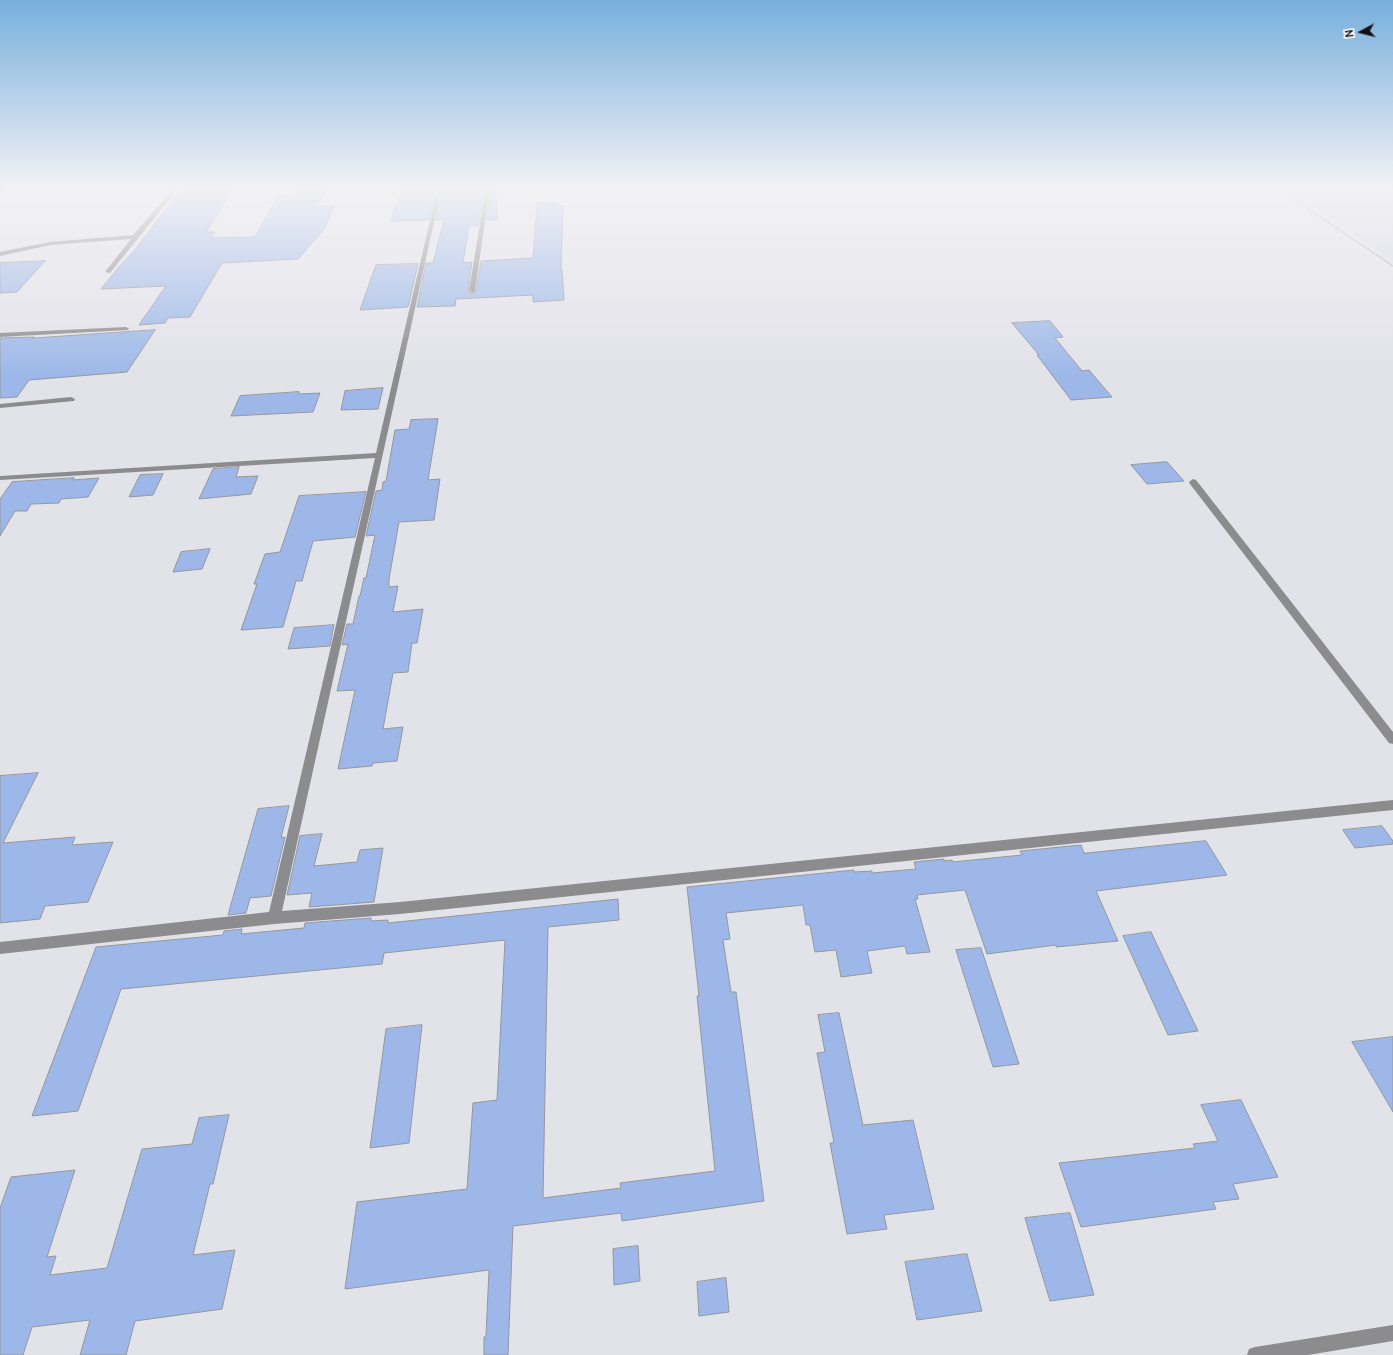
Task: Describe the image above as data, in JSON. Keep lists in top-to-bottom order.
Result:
{
  "north": "left"
}
